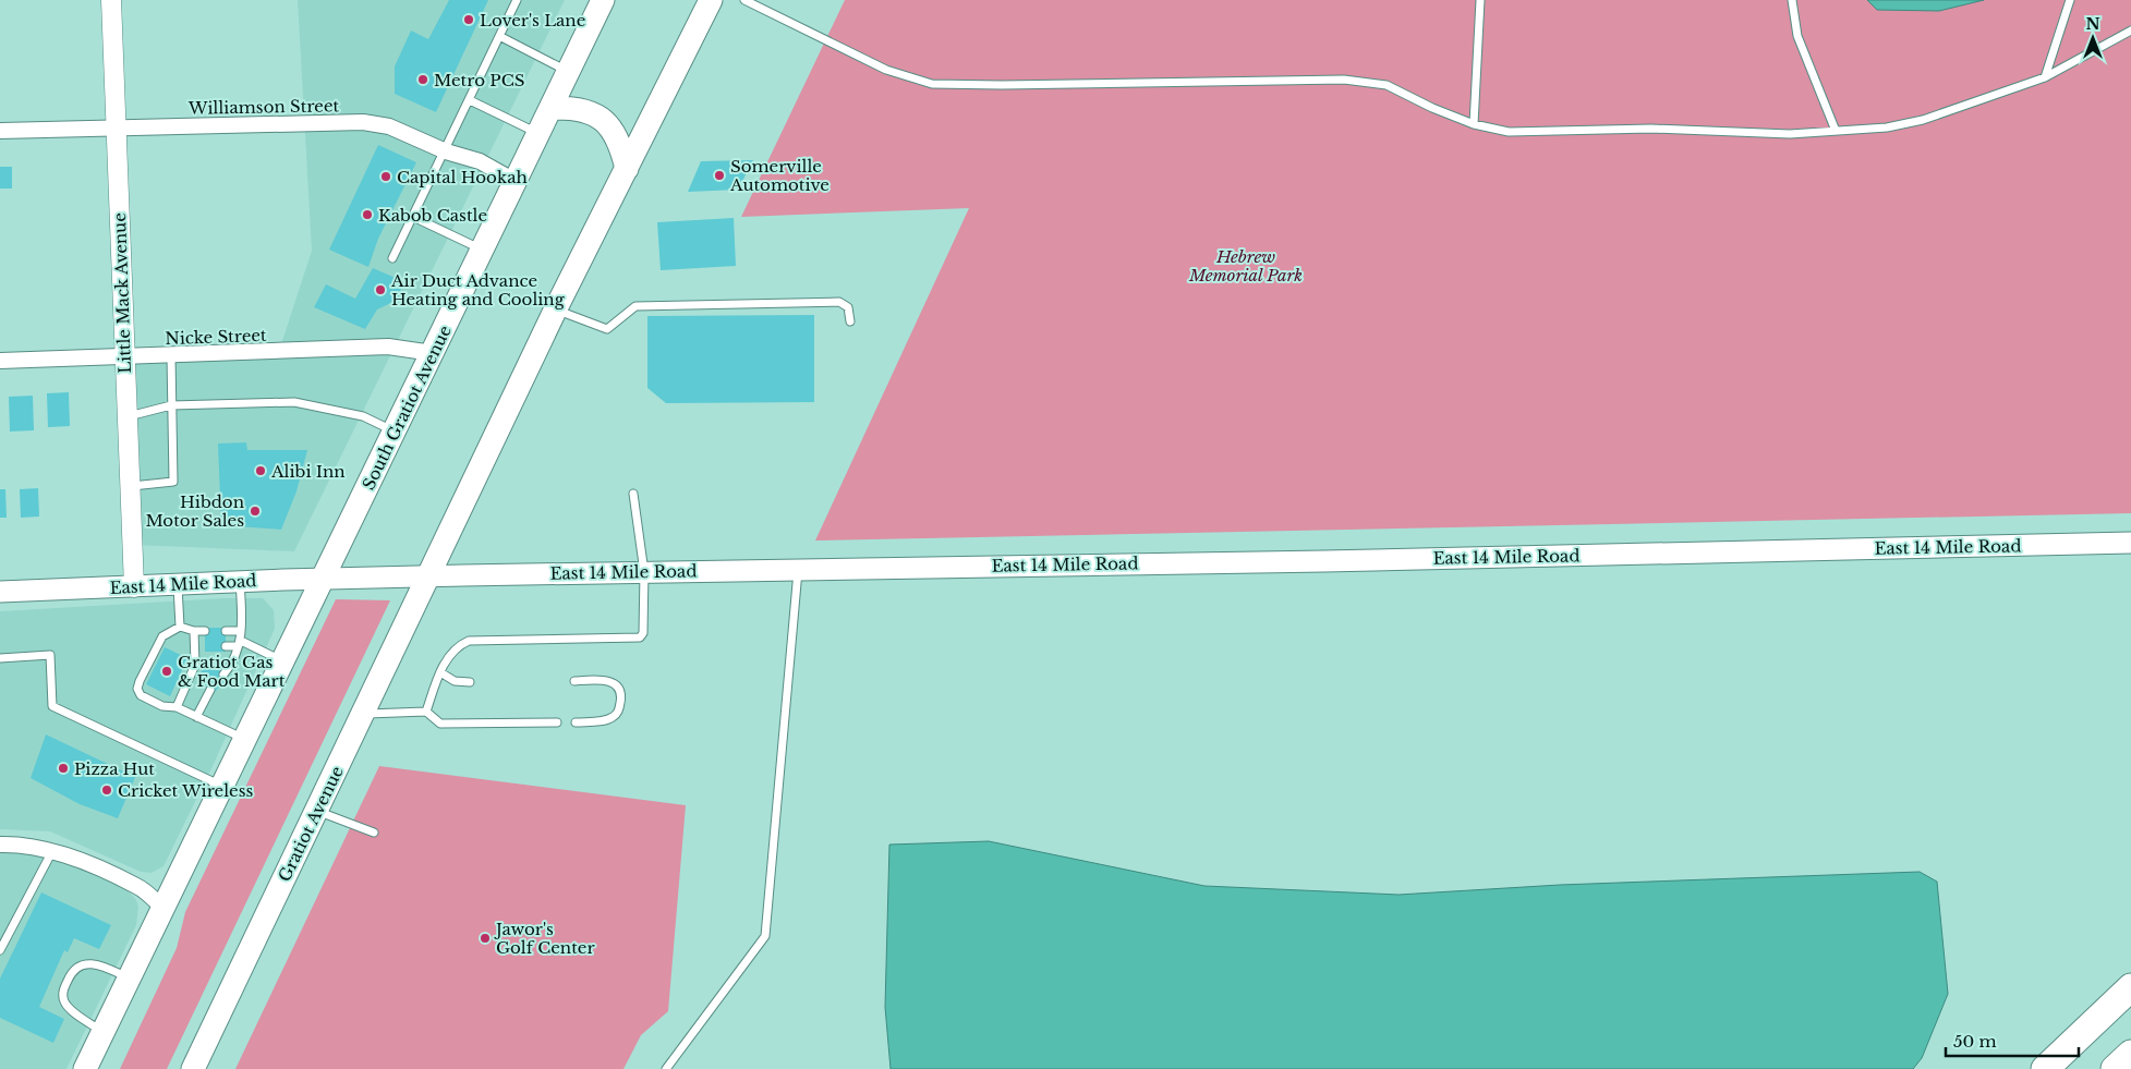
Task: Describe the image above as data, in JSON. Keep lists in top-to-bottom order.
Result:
{
  "streets": {
    "main road": ["South Gratiot Avenue", "East 14 Mile Road", "Gratiot Avenue"],
    "street": ["Williamson Street", "Little Mack Avenue", "Nicke Street"]
  },
  "crossings": [
    ["Williamson Street", "Little Mack Avenue"],
    ["Williamson Street", "South Gratiot Avenue"],
    ["Little Mack Avenue", "Nicke Street"],
    ["Little Mack Avenue", "East 14 Mile Road"],
    ["Nicke Street", "South Gratiot Avenue"],
    ["South Gratiot Avenue", "East 14 Mile Road"],
    ["East 14 Mile Road", "Gratiot Avenue"]
  ],
  "parks": ["Hebrew Memorial Park"],
  "places": [
    "Lover's Lane",
    "Metro PCS",
    "Somerville Automotive",
    "Capital Hookah",
    "Kabob Castle",
    "Air Duct Advance Heating and Cooling",
    "Alibi Inn",
    "Hibdon Motor Sales",
    "Gratiot Gas & Food Mart",
    "Pizza Hut",
    "Cricket Wireless",
    "Jawor's Golf Center"
  ],
  "scale_bar": "50 m",
  "north": "top"
}
